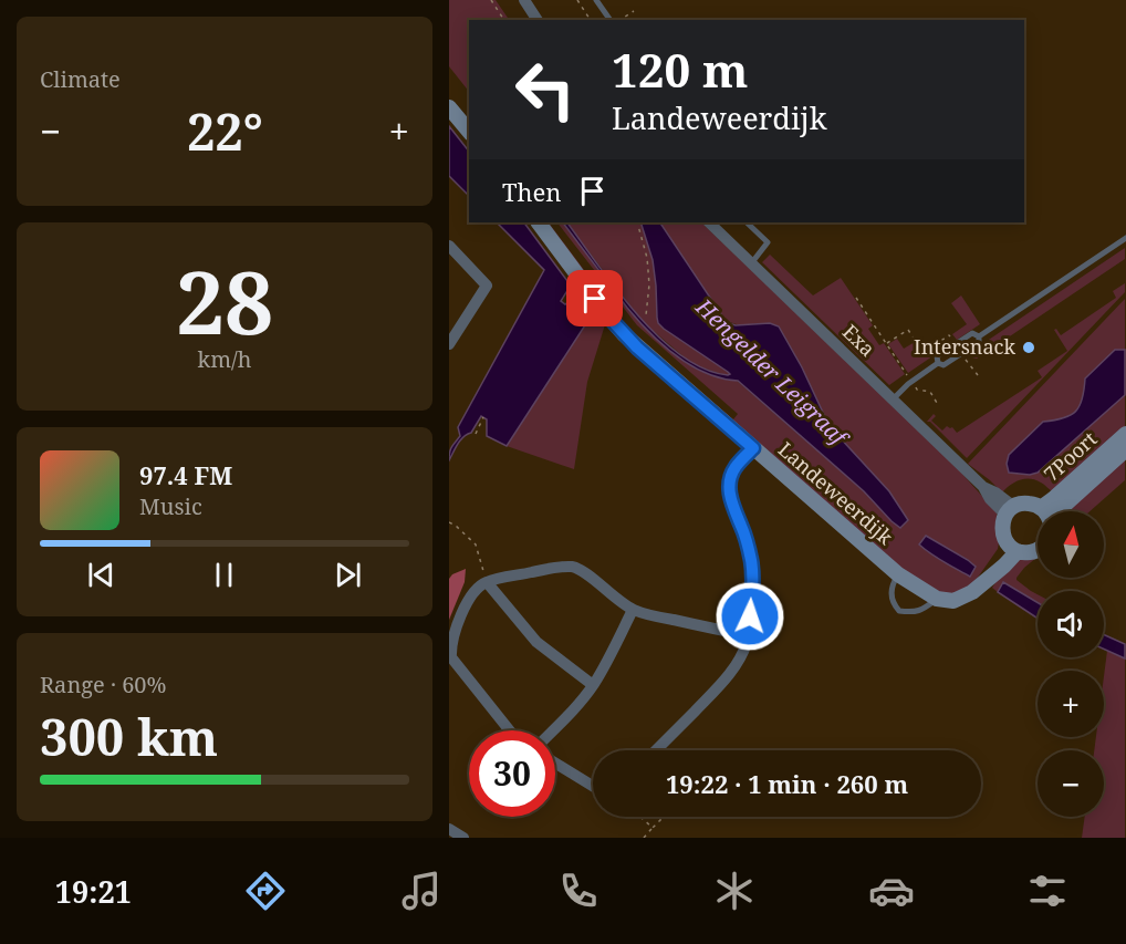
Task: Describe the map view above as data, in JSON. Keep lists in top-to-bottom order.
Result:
{
  "streets": {
    "street": ["Exa", "7Poort", "Landeweerdijk"]
  },
  "water": ["Hengelder Leigraaf"],
  "places": ["Intersnack"],
  "north": "top",
  "page": {
    "tile": [
      "Climate",
      ["28", "km/h"],
      ["Range · 60%", "300 km"]
    ],
    "turn": ["120 m", "Landeweerdijk"],
    "heat": ["−", "22°", "+"],
    "then": "Then",
    "song": ["97.4 FM", "Music"],
    "map_buttons": ["+", "−"],
    "limit": "30",
    "trip": "19:22 · 1 min · 260 m",
    "tabs": "19:21"
  }
}
